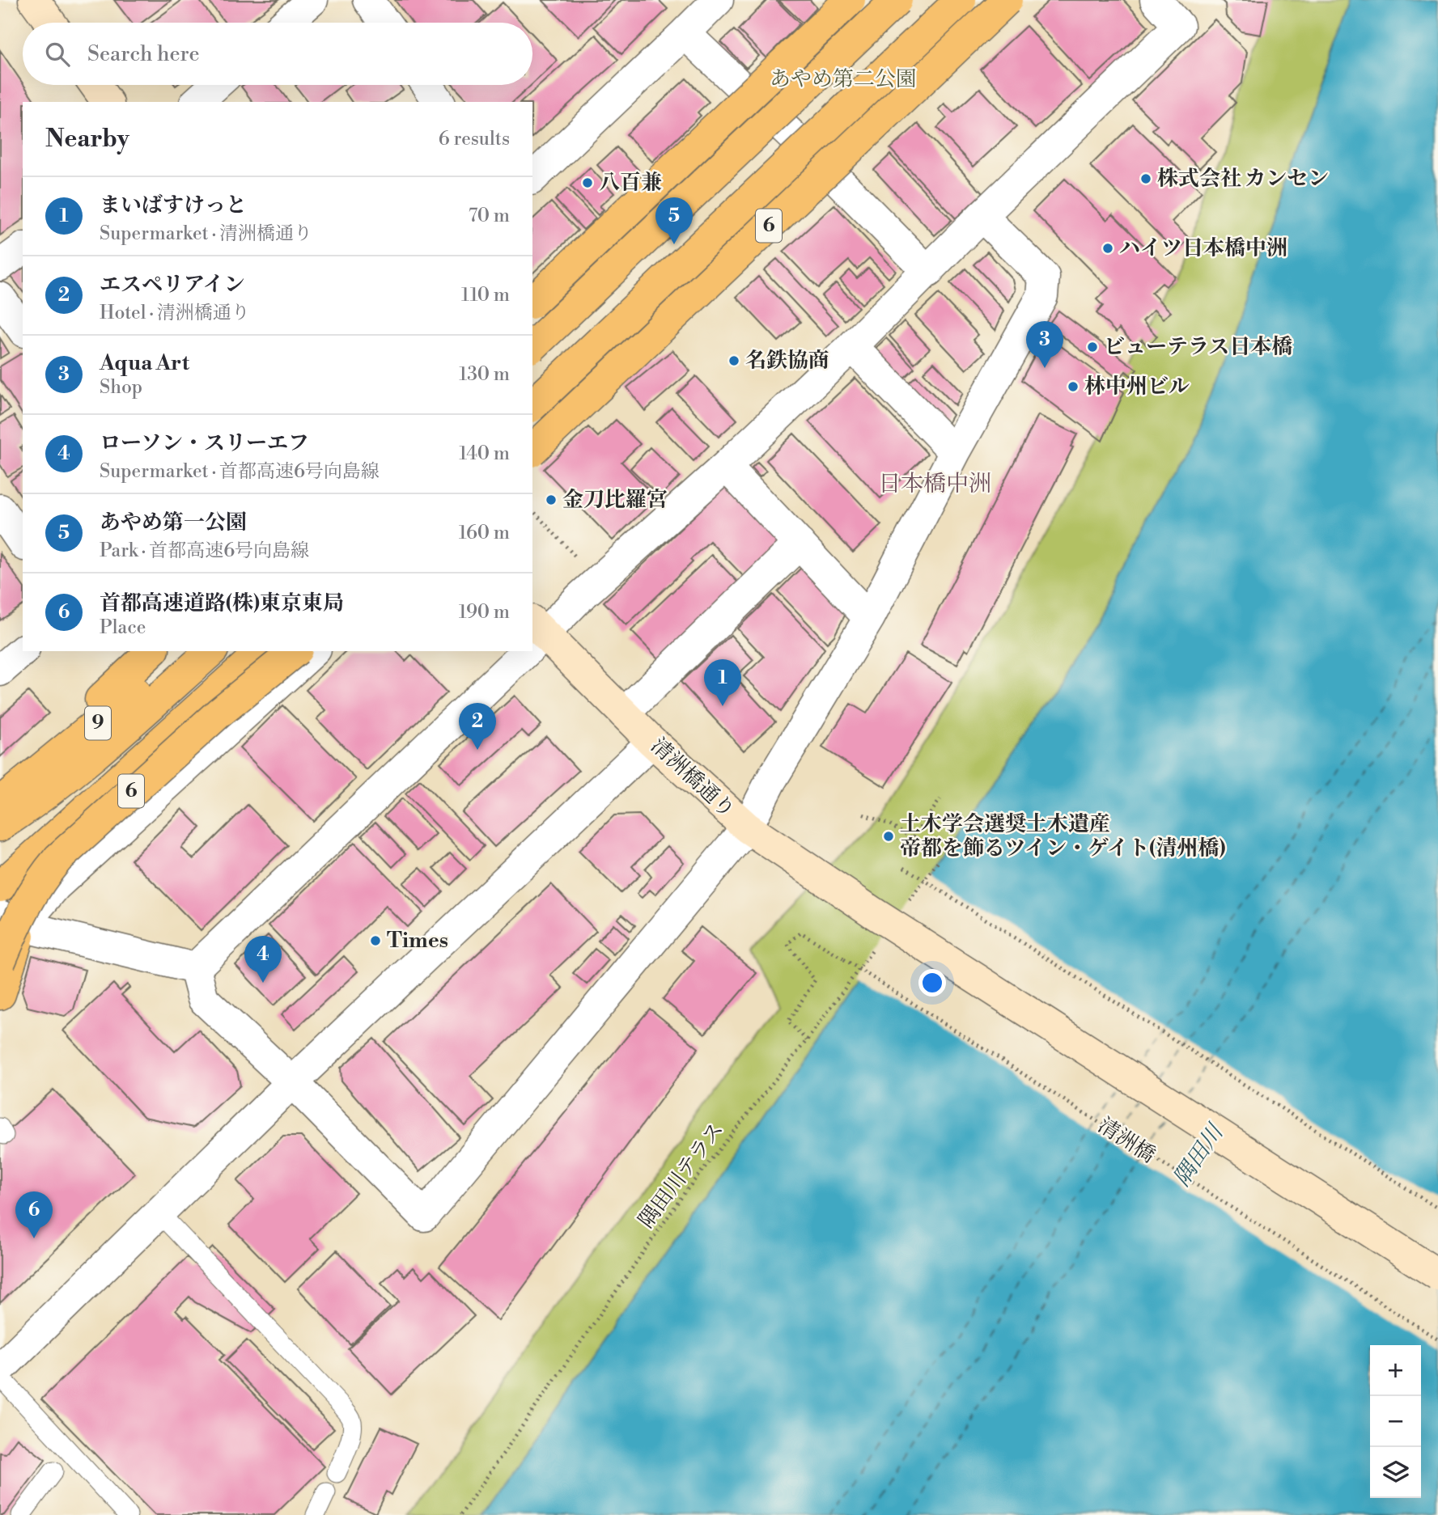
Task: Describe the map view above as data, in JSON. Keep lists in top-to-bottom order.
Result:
{
  "streets": {
    "highway": ["6", "9"],
    "main road": ["清洲橋通り"],
    "path": ["清洲橋", "隅田川テラス"]
  },
  "crossings": [
    ["清洲橋通り", "隅田川テラス"],
    ["清洲橋", "隅田川テラス"]
  ],
  "districts": ["日本橋中洲"],
  "water": ["隅田川"],
  "parks": ["あやめ第二公園"],
  "places": [
    "株式会社 カンセン",
    "八百兼",
    "ハイツ日本橋中洲",
    "ビューテラス日本橋",
    "名鉄協商",
    "林中州ビル",
    "金刀比羅宮",
    "土木学会選奨土木遺産 帝都を飾るツイン・ゲイト(清州橋)",
    "Times"
  ],
  "page": {
    "search": "Search here",
    "heading": ["Nearby", "6 results"],
    "list": [
      {
        "mark": "1",
        "name": "まいばすけっと",
        "note": "Supermarket · 清洲橋通り",
        "value": "70 m"
      },
      {
        "mark": "2",
        "name": "エスペリアイン",
        "note": "Hotel · 清洲橋通り",
        "value": "110 m"
      },
      {
        "mark": "3",
        "name": "Aqua Art",
        "note": "Shop",
        "value": "130 m"
      },
      {
        "mark": "4",
        "name": "ローソン・スリーエフ",
        "note": "Supermarket · 首都高速6号向島線",
        "value": "140 m"
      },
      {
        "mark": "5",
        "name": "あやめ第一公園",
        "note": "Park · 首都高速6号向島線",
        "value": "160 m"
      },
      {
        "mark": "6",
        "name": "首都高速道路(株)東京東局",
        "note": "Place",
        "value": "190 m"
      }
    ],
    "pins": [
      "5",
      "3",
      "1",
      "2",
      "4",
      "6"
    ],
    "map_buttons": ["+", "−"]
  }
}
